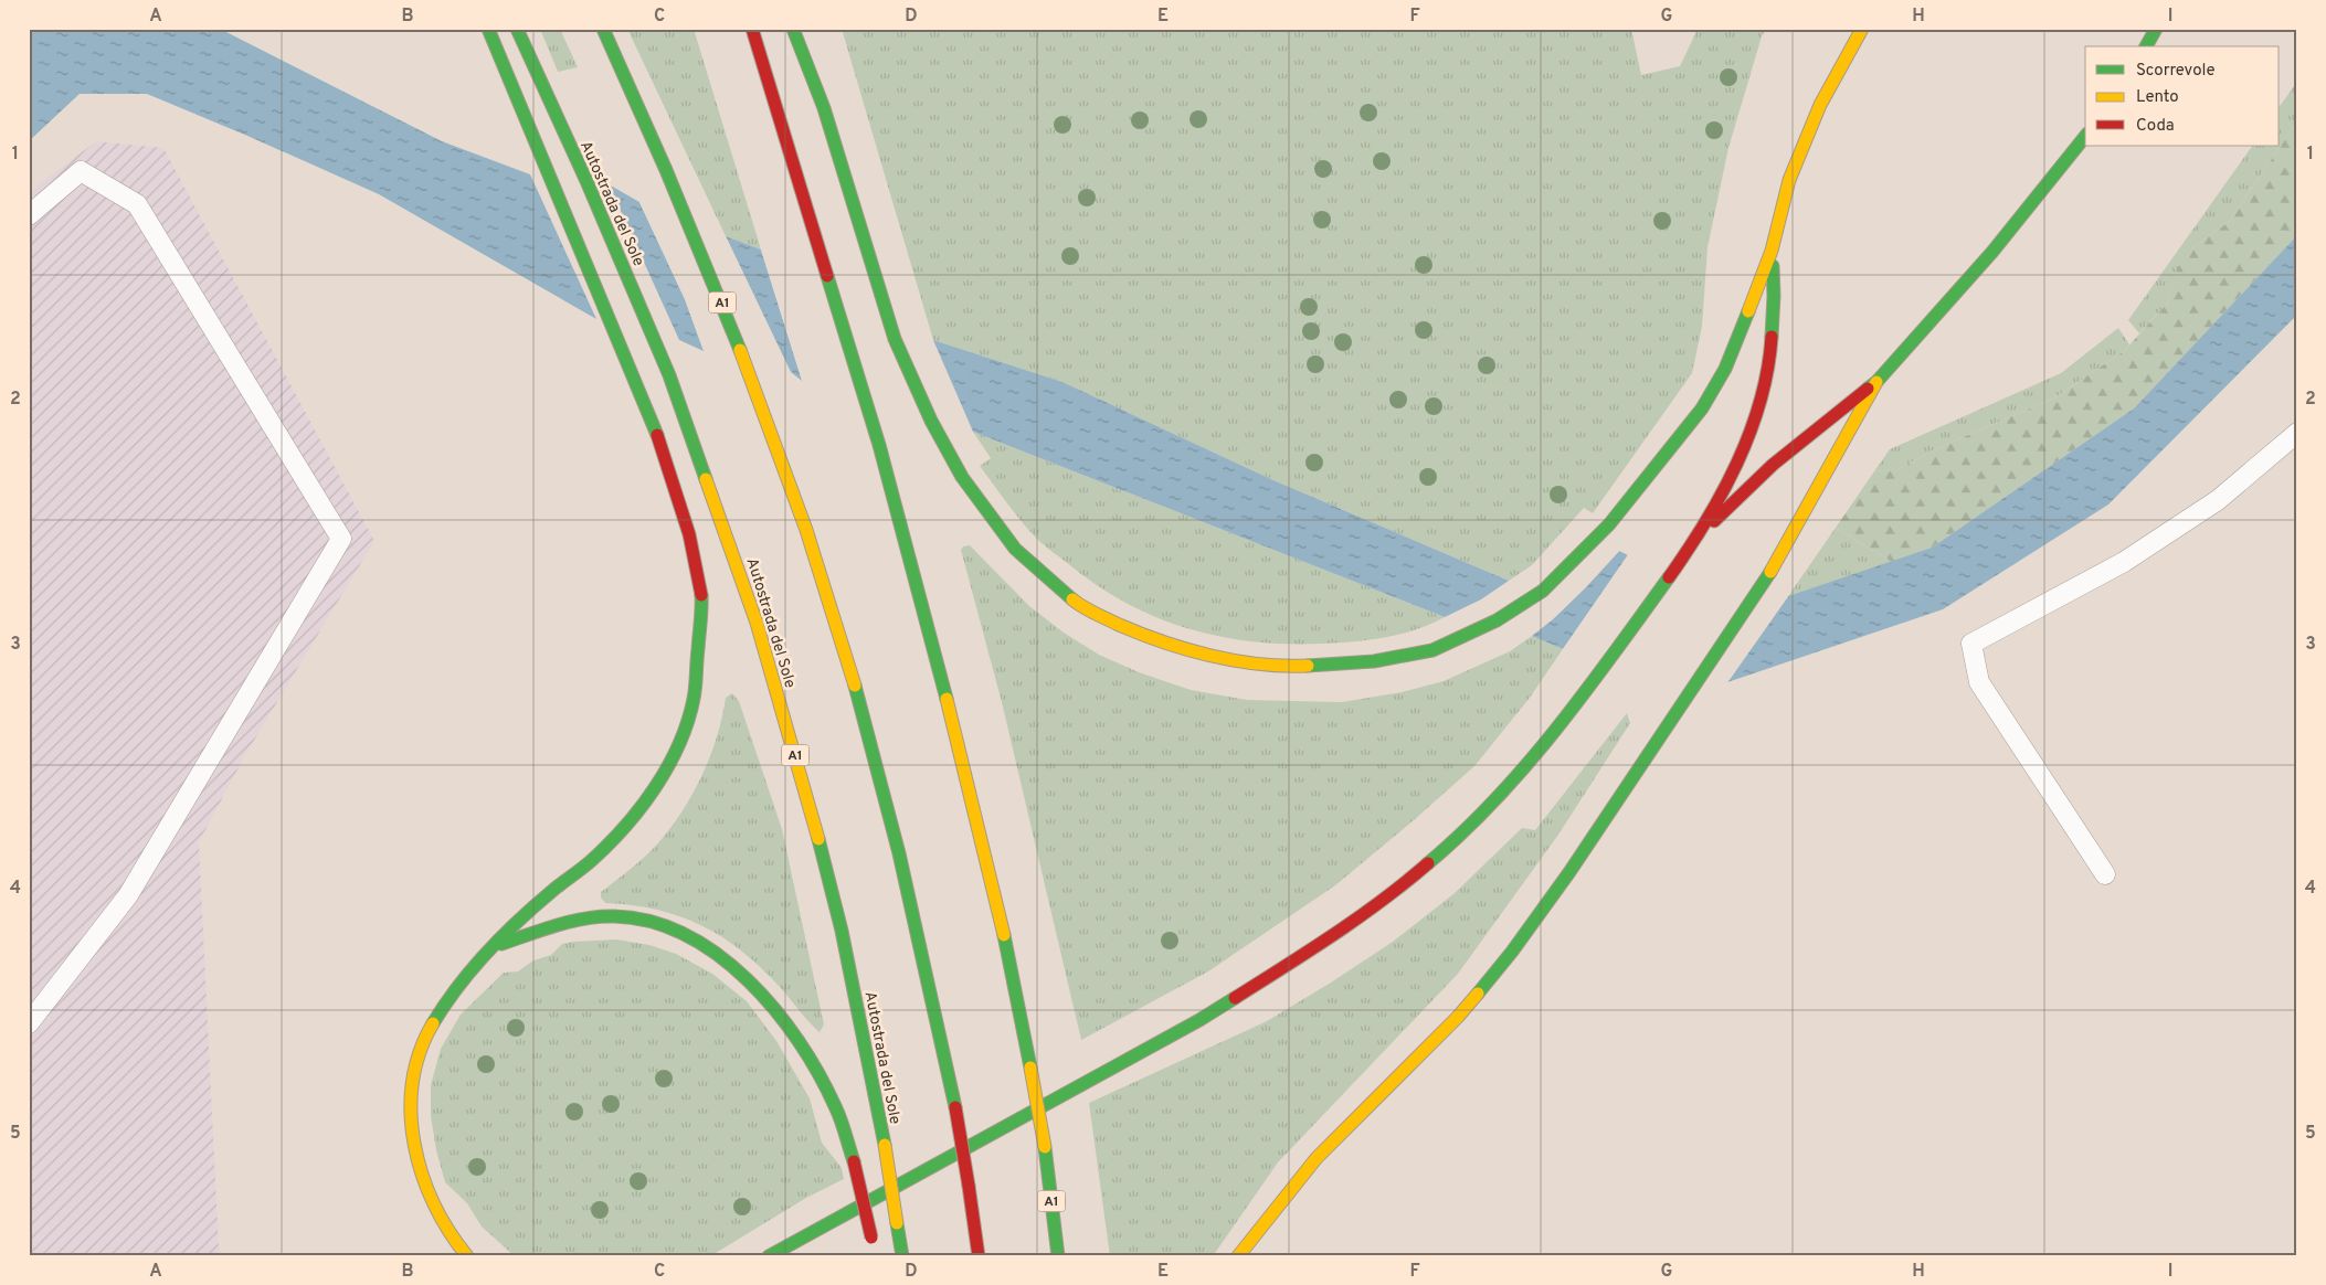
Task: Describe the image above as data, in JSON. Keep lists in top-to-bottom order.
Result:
{
  "streets": {
    "highway": ["Autostrada del Sole", "A1"]
  },
  "legend": ["Scorrevole", "Lento", "Coda"],
  "grid": {
    "columns": [
      "A",
      "B",
      "C",
      "D",
      "E",
      "F",
      "G",
      "H",
      "I"
    ],
    "rows": [
      "1",
      "2",
      "3",
      "4",
      "5"
    ]
  }
}
